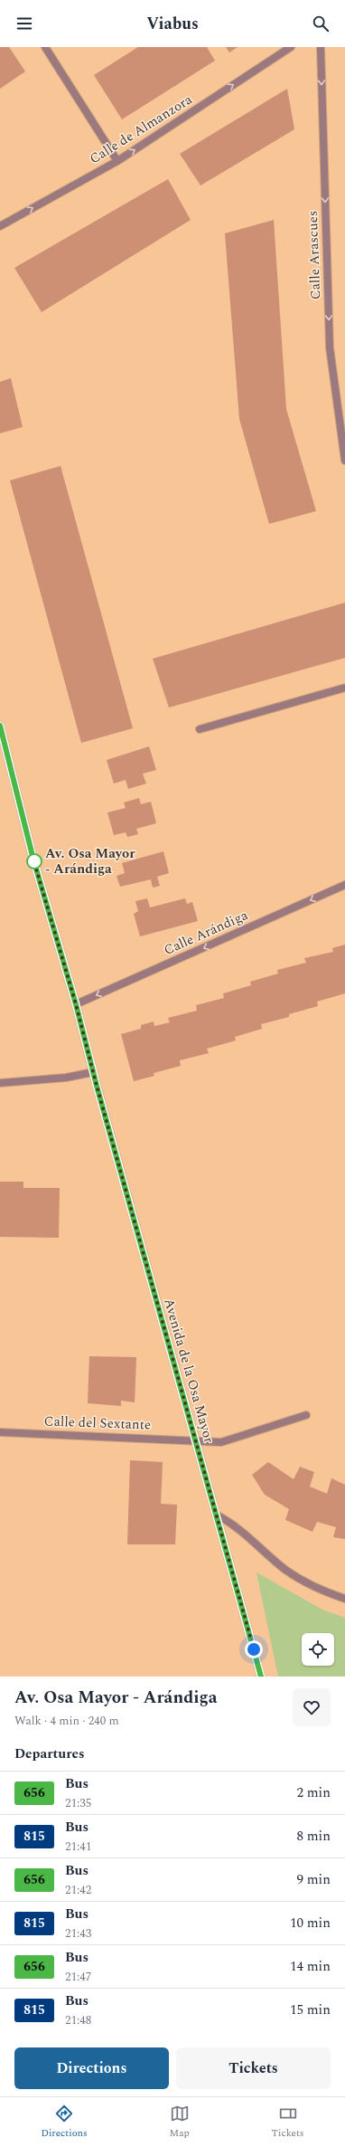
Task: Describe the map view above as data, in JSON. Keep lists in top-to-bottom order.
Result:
{
  "streets": {
    "main road": ["Avenida de la Osa Mayor"],
    "street": [
      "Calle de Almanzora",
      "Calle Arascues",
      "Calle Arándiga",
      "Calle del Sextante"
    ]
  },
  "crossings": [
    ["Calle Arándiga", "Avenida de la Osa Mayor"],
    ["Avenida de la Osa Mayor", "Calle del Sextante"]
  ],
  "one_way": ["Calle de Almanzora", "Calle Arascues", "Calle Arándiga"],
  "places": ["Av. Osa Mayor - Arándiga"],
  "lines": ["bus line 656"],
  "page": {
    "header": "Viabus",
    "heading": [
      ["Av. Osa Mayor - Arándiga", "Walk · 4 min · 240 m"],
      "Departures"
    ],
    "list": [
      {
        "mark": "656",
        "name": "Bus",
        "note": "21:35",
        "value": "2 min"
      },
      {
        "mark": "815",
        "name": "Bus",
        "note": "21:41",
        "value": "8 min"
      },
      {
        "mark": "656",
        "name": "Bus",
        "note": "21:42",
        "value": "9 min"
      },
      {
        "mark": "815",
        "name": "Bus",
        "note": "21:43",
        "value": "10 min"
      },
      {
        "mark": "656",
        "name": "Bus",
        "note": "21:47",
        "value": "14 min"
      },
      {
        "mark": "815",
        "name": "Bus",
        "note": "21:48",
        "value": "15 min"
      }
    ],
    "buttons": ["Directions", "Tickets"],
    "tabs": ["Directions", "Map", "Tickets"]
  }
}
